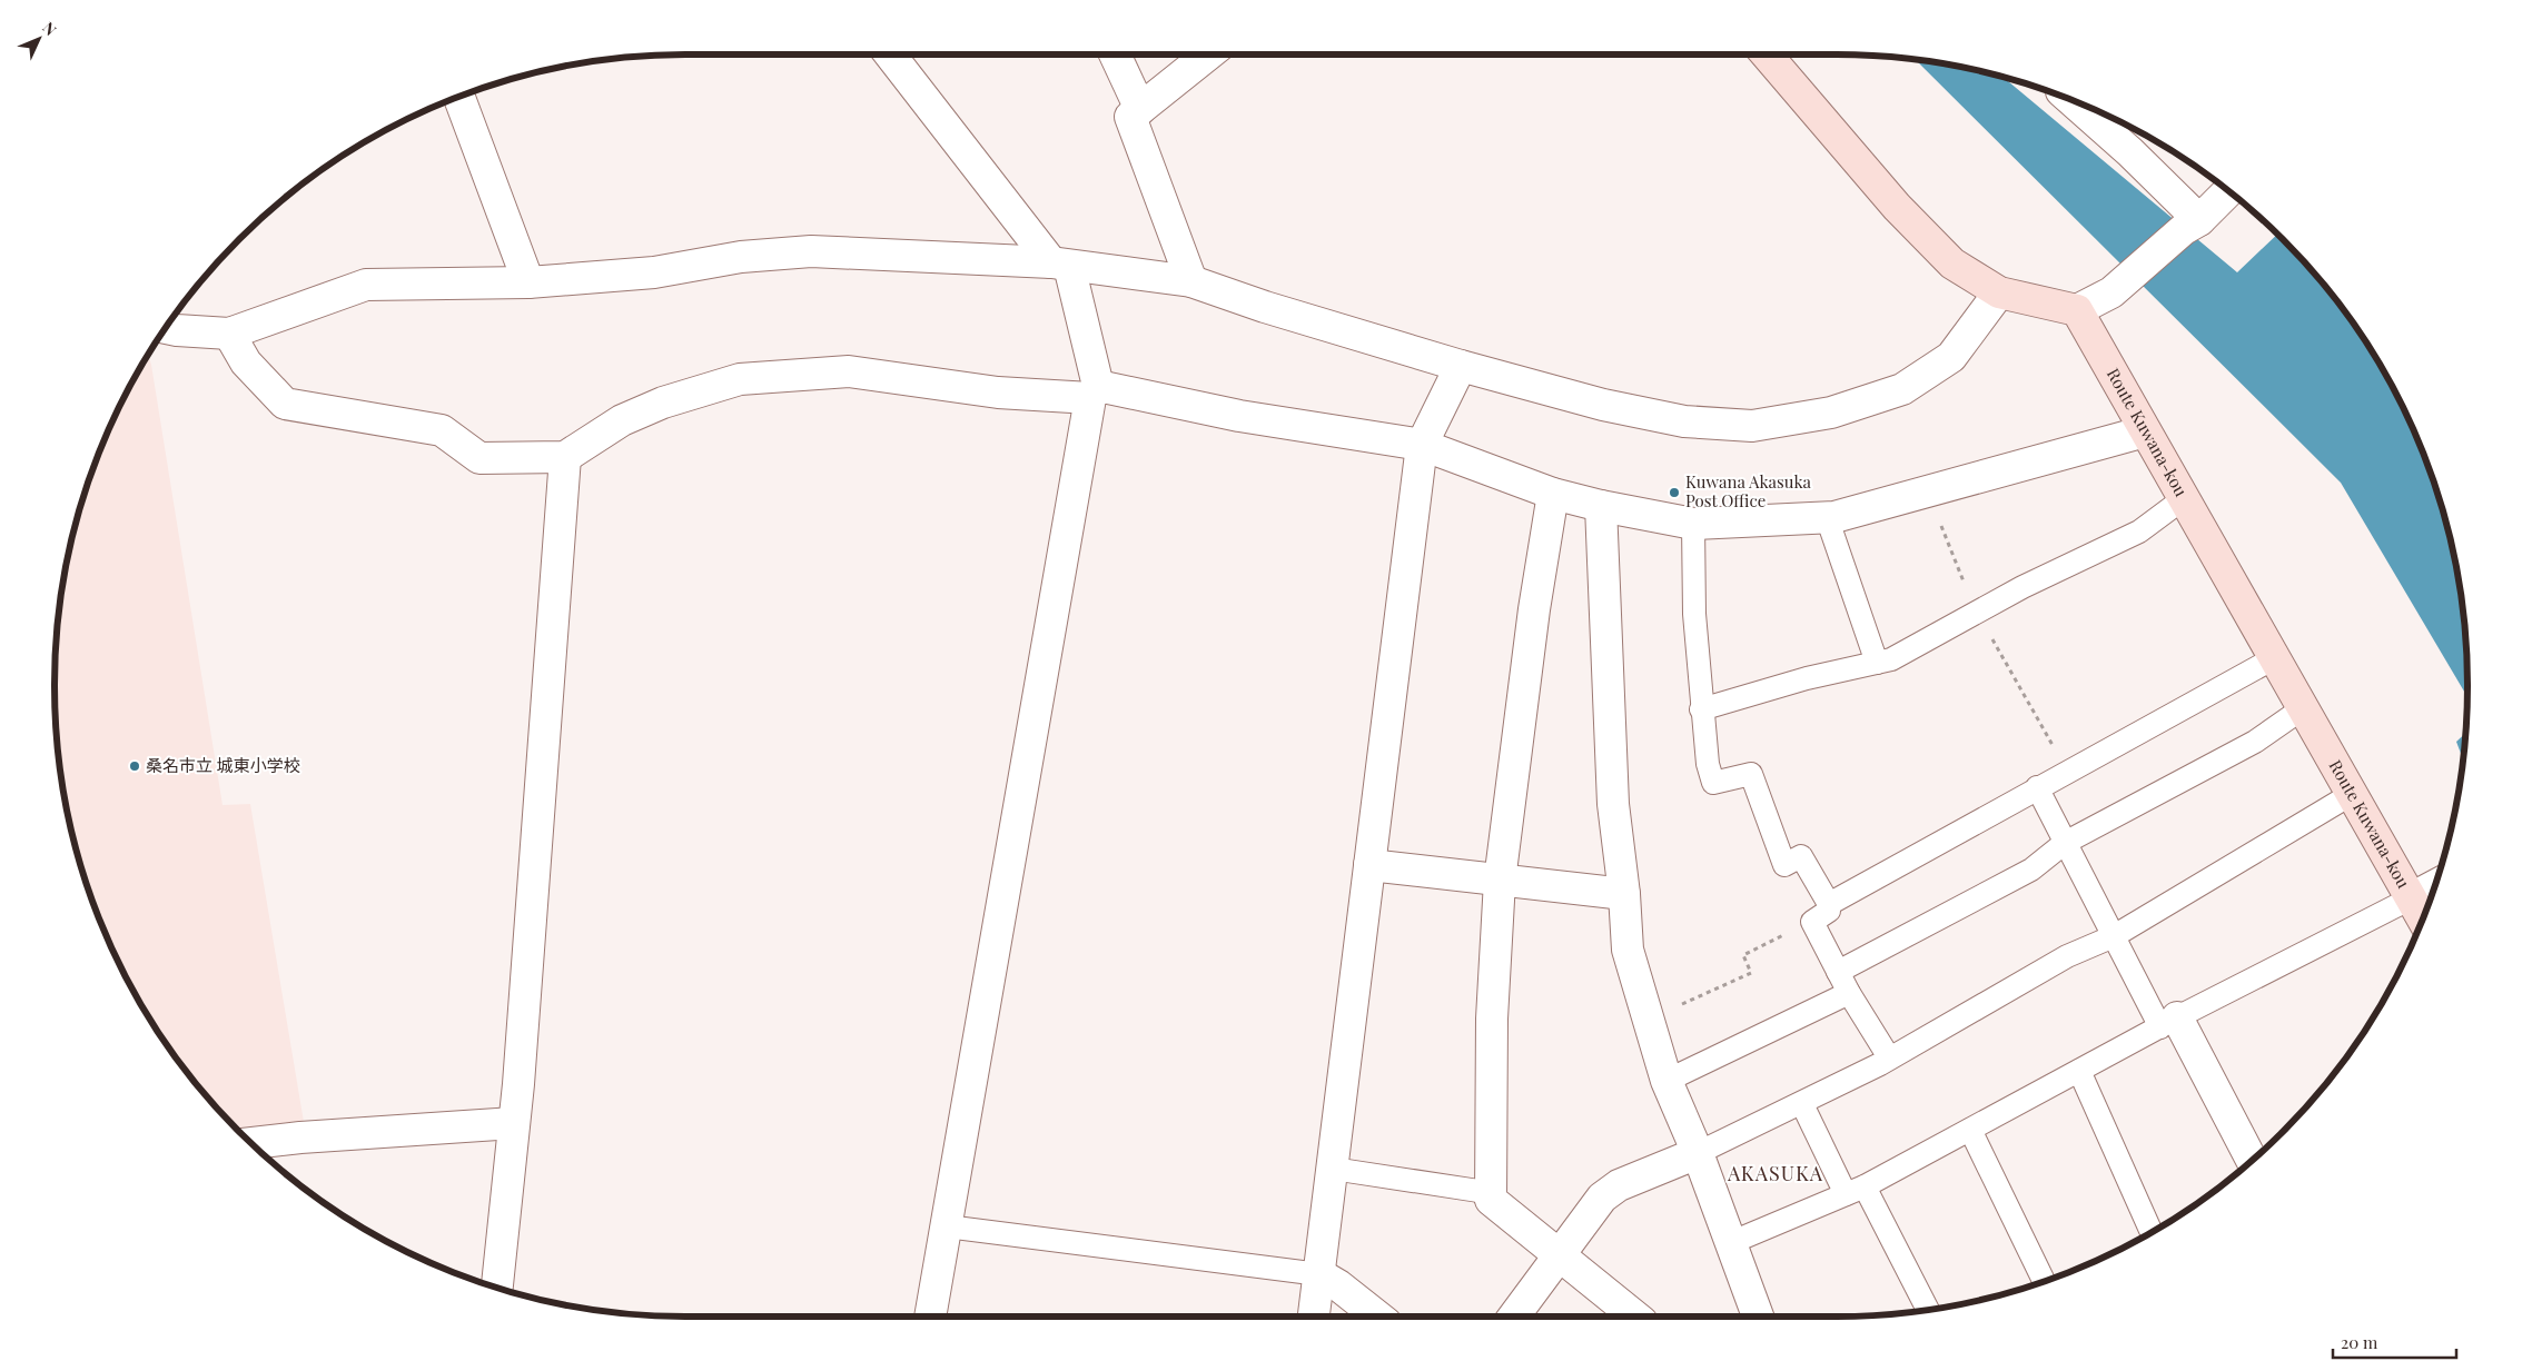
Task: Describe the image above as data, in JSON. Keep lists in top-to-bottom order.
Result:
{
  "streets": {
    "main road": ["Route Kuwana-kou"]
  },
  "districts": ["AKASUKA"],
  "places": ["Kuwana Akasuka Post Office", "桑名市立 城東小学校"],
  "scale_bar": "20 m",
  "north": "top right"
}
